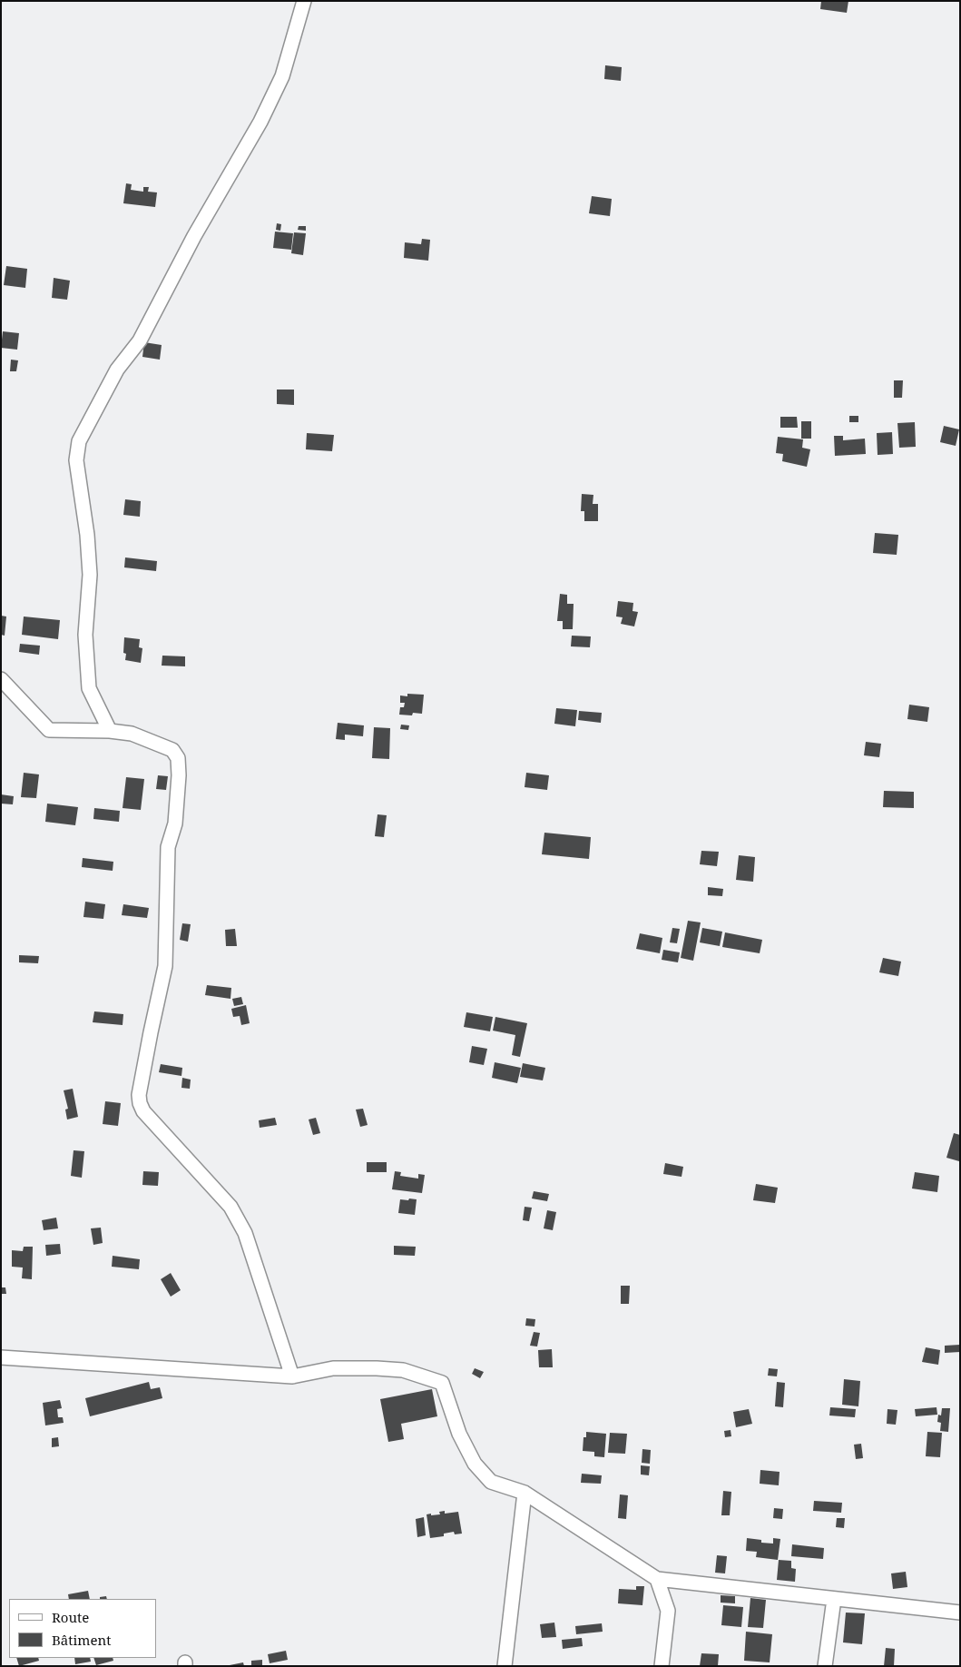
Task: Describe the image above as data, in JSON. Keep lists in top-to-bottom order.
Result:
{
  "legend": ["Route", "Bâtiment"]
}
